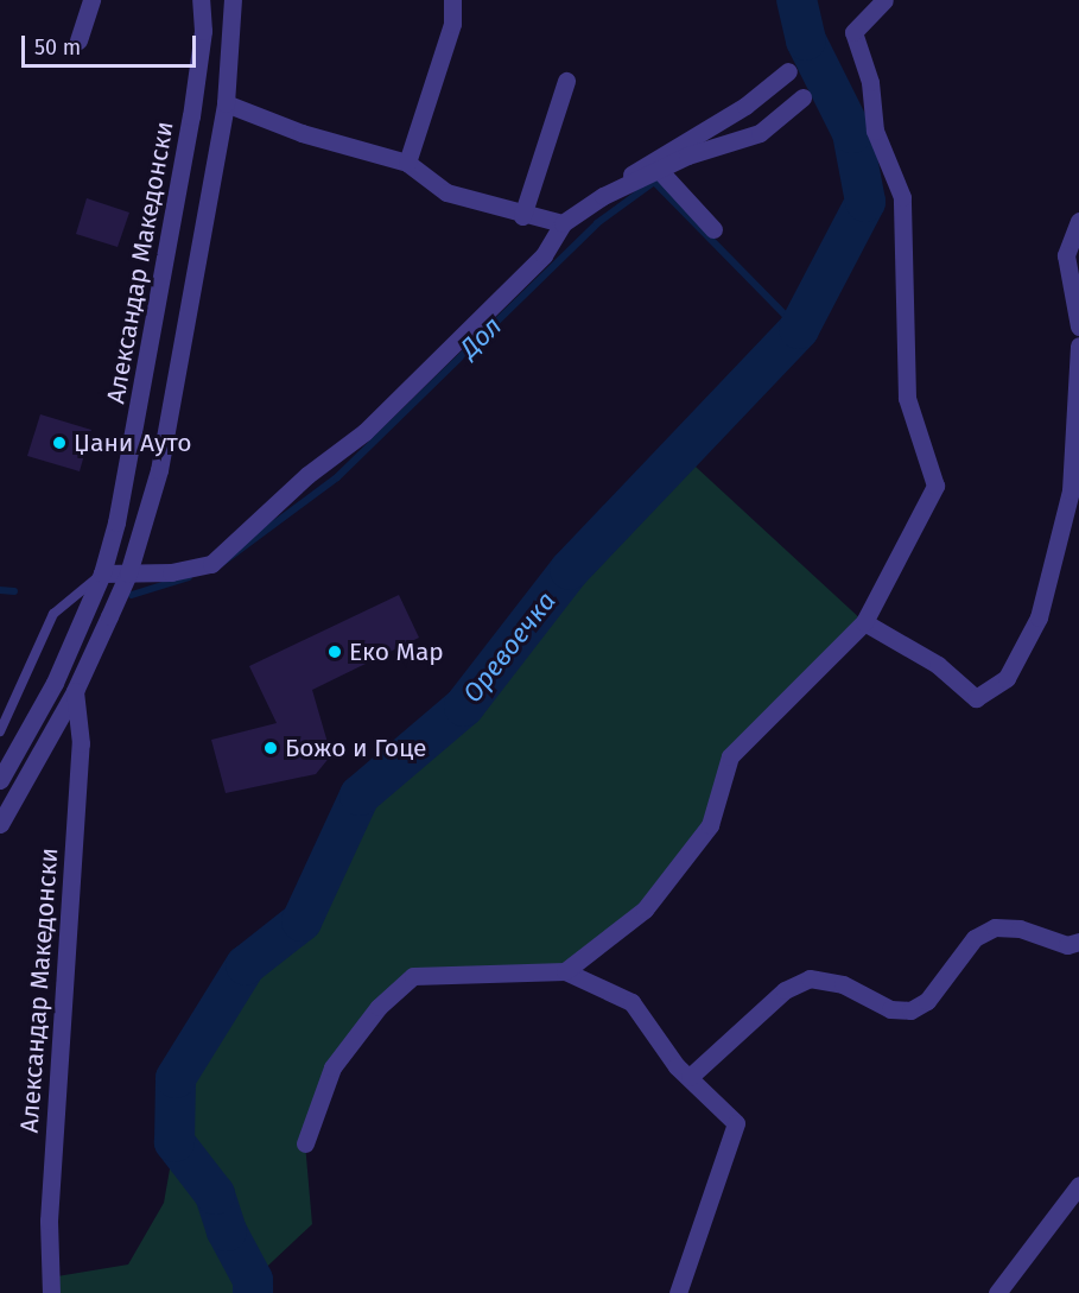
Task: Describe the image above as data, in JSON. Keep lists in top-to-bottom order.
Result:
{
  "streets": {
    "street": ["Александар Македонски"]
  },
  "water": ["Дол", "Оревоечка"],
  "places": ["Џани Ауто", "Еко Мар", "Божо и Гоце"],
  "scale_bar": "50 m"
}
